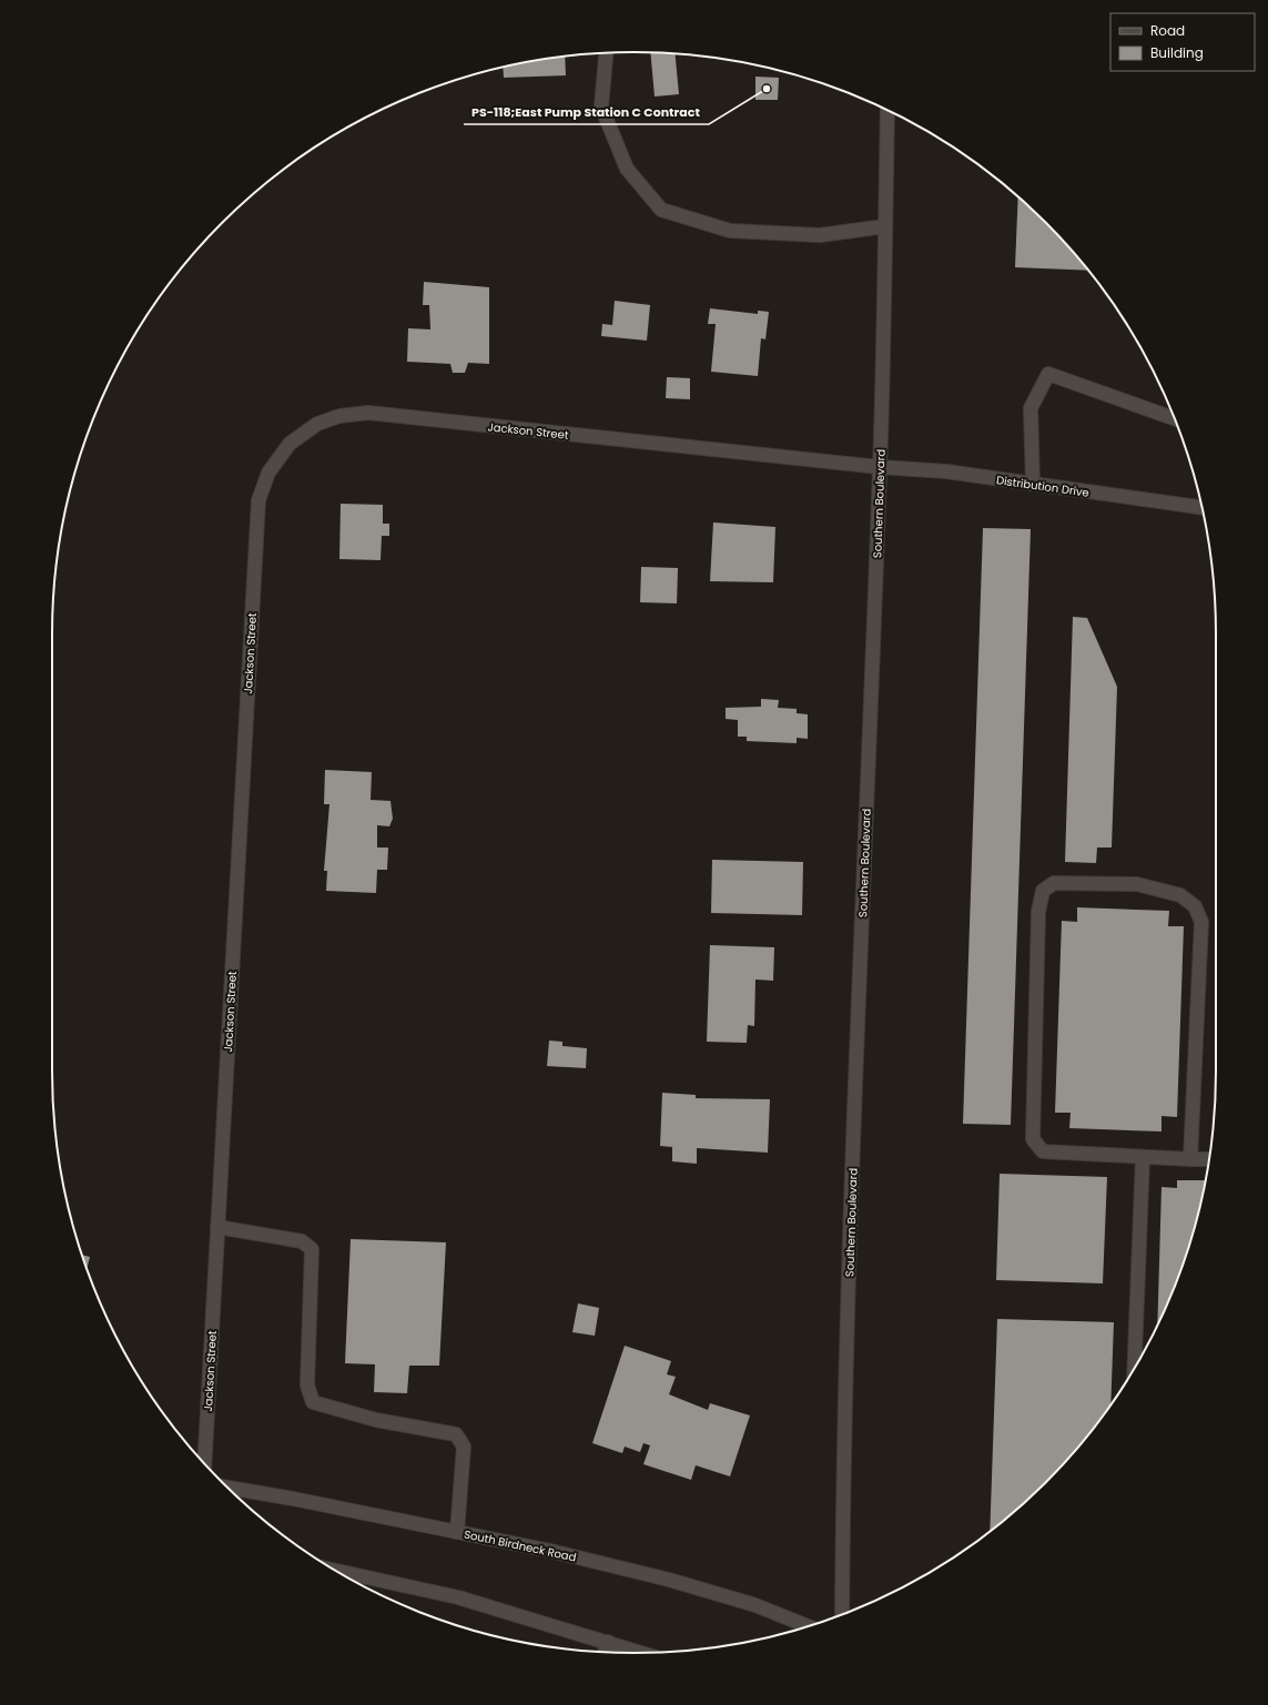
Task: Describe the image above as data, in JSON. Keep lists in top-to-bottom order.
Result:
{
  "streets": {
    "street": [
      "Jackson Street",
      "Distribution Drive",
      "Southern Boulevard",
      "South Birdneck Road"
    ]
  },
  "crossings": [
    ["Jackson Street", "Distribution Drive"],
    ["Jackson Street", "Southern Boulevard"],
    ["Distribution Drive", "Southern Boulevard"]
  ],
  "places": ["PS-118;East Pump Station C Contract"],
  "legend": ["Road", "Building"]
}
